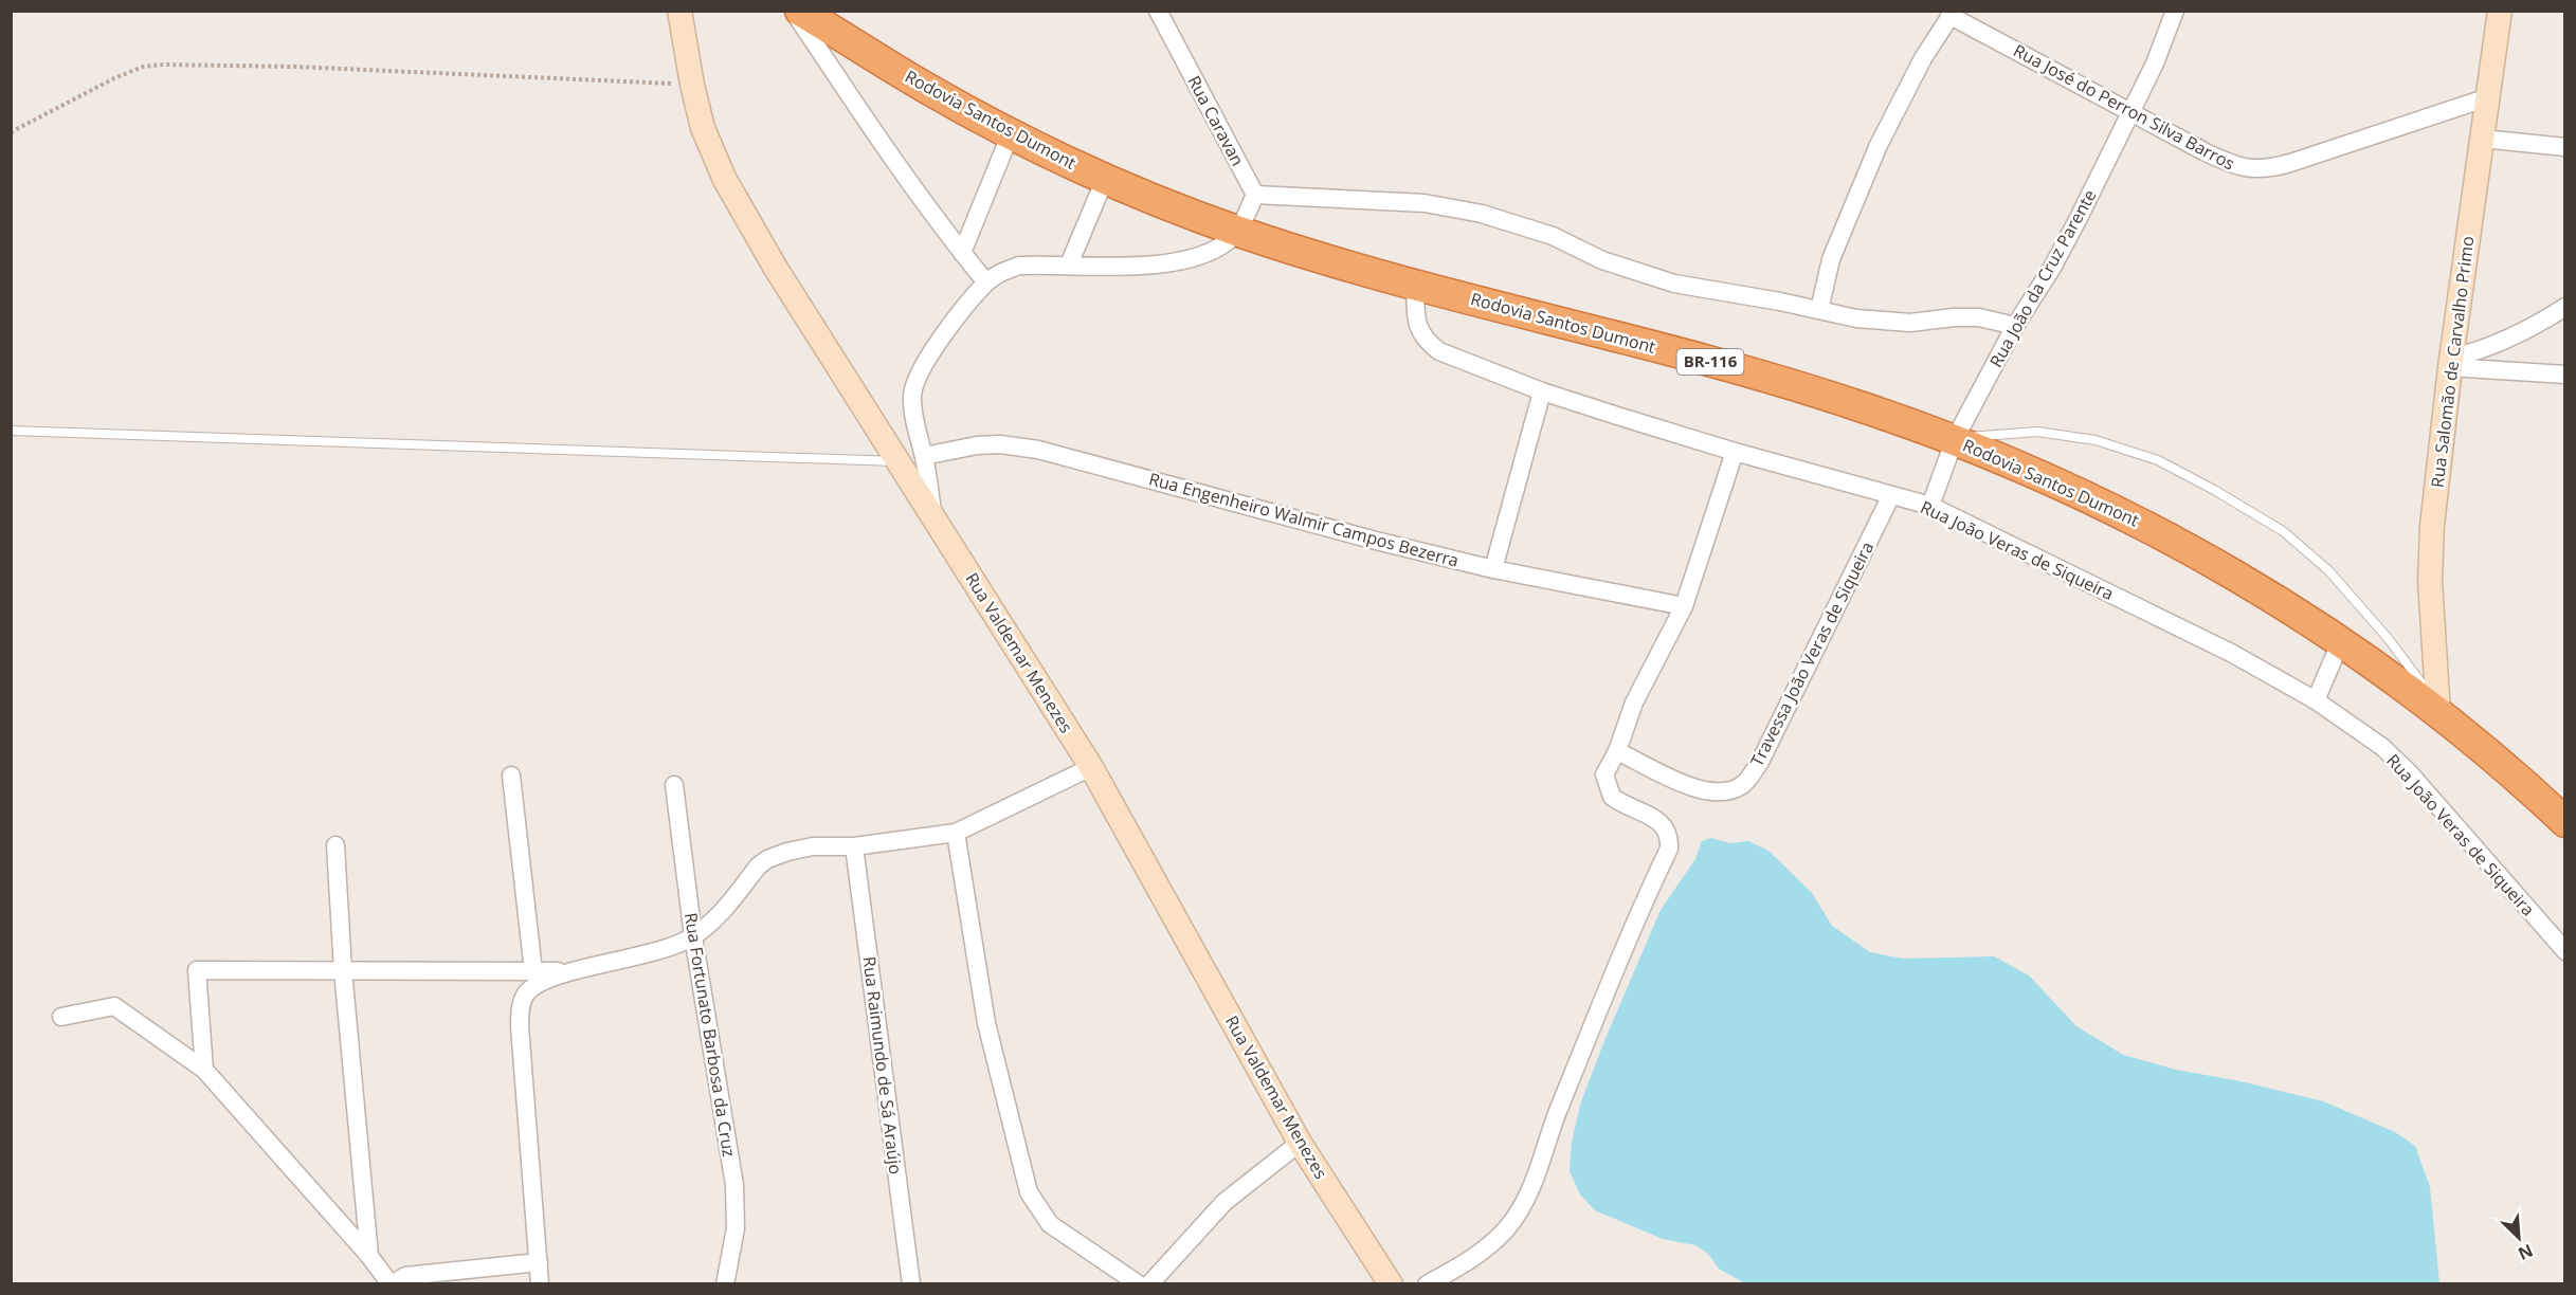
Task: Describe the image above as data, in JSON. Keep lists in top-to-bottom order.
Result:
{
  "streets": {
    "highway": ["Rodovia Santos Dumont", "BR-116"],
    "main road": ["Rua Salomão de Carvalho Primo", "Rua Valdemar Menezes"],
    "street": [
      "Rua José do Perron Silva Barros",
      "Rua Caravan",
      "Rua João da Cruz Parente",
      "Rua Engenheiro Walmir Campos Bezerra",
      "Rua João Veras de Siqueira",
      "Travessa João Veras de Siqueira",
      "Rua Fortunato Barbosa da Cruz",
      "Rua Raimundo de Sá Araújo"
    ]
  },
  "crossings": [
    ["Rua José do Perron Silva Barros", "Rua João da Cruz Parente"],
    ["Rua José do Perron Silva Barros", "Rua Salomão de Carvalho Primo"],
    ["Rodovia Santos Dumont", "Rua João da Cruz Parente"],
    ["Rodovia Santos Dumont", "Rua Salomão de Carvalho Primo"],
    ["Rodovia Santos Dumont", "Rua João Veras de Siqueira"],
    ["Rua João da Cruz Parente", "Rua João Veras de Siqueira"],
    ["Rua João Veras de Siqueira", "Travessa João Veras de Siqueira"]
  ],
  "north": "bottom right"
}
